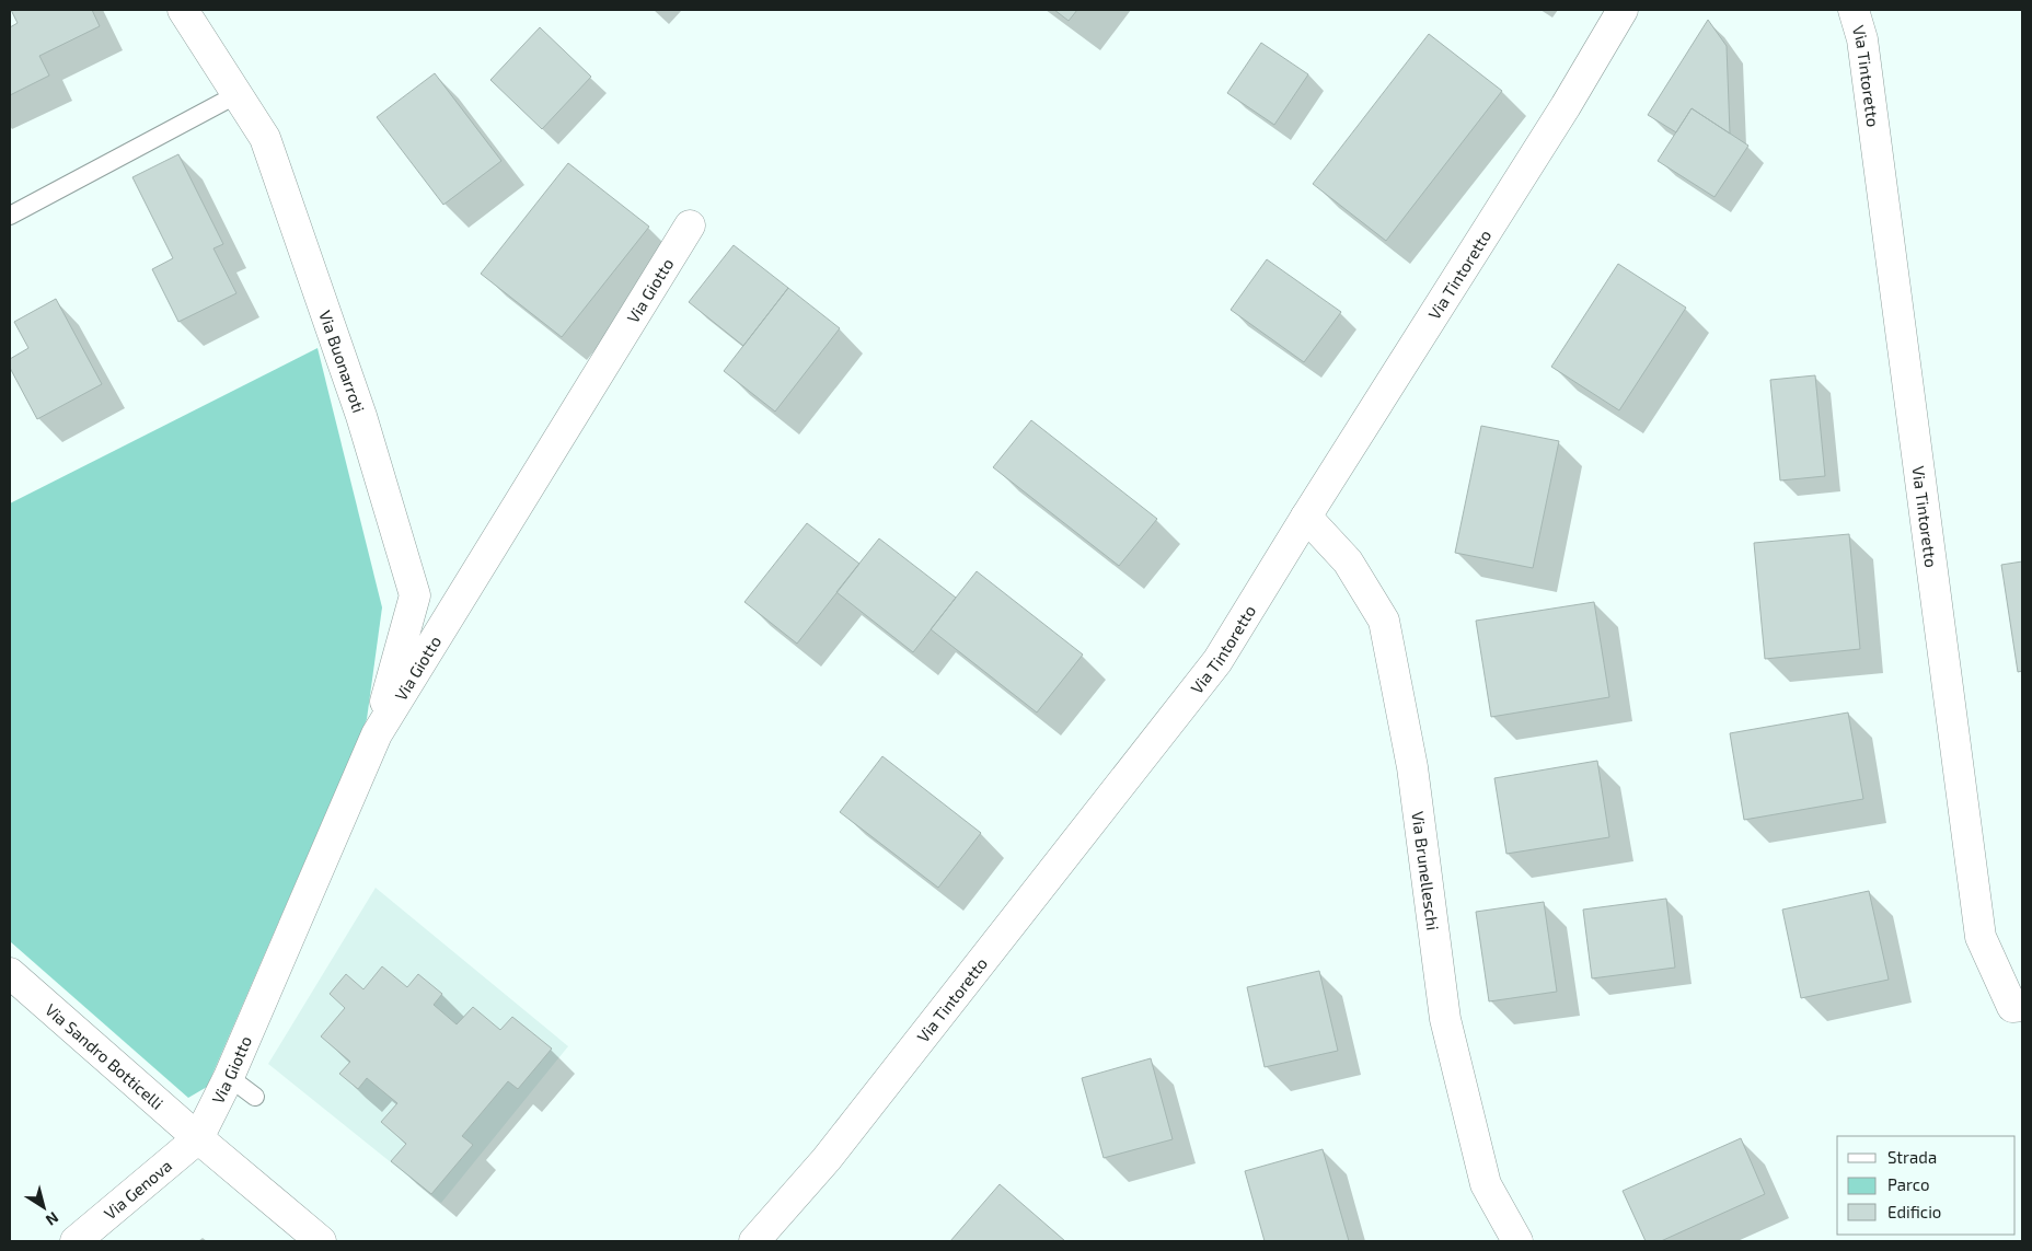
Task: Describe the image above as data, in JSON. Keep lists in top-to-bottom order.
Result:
{
  "streets": {
    "street": [
      "Via Tintoretto",
      "Via Giotto",
      "Via Buonarroti",
      "Via Brunelleschi",
      "Via Sandro Botticelli",
      "Via Genova"
    ]
  },
  "crossings": [
    ["Via Tintoretto", "Via Brunelleschi"],
    ["Via Giotto", "Via Buonarroti"],
    ["Via Giotto", "Via Sandro Botticelli"],
    ["Via Giotto", "Via Genova"],
    ["Via Sandro Botticelli", "Via Genova"]
  ],
  "legend": ["Strada", "Parco", "Edificio"],
  "north": "bottom right"
}
